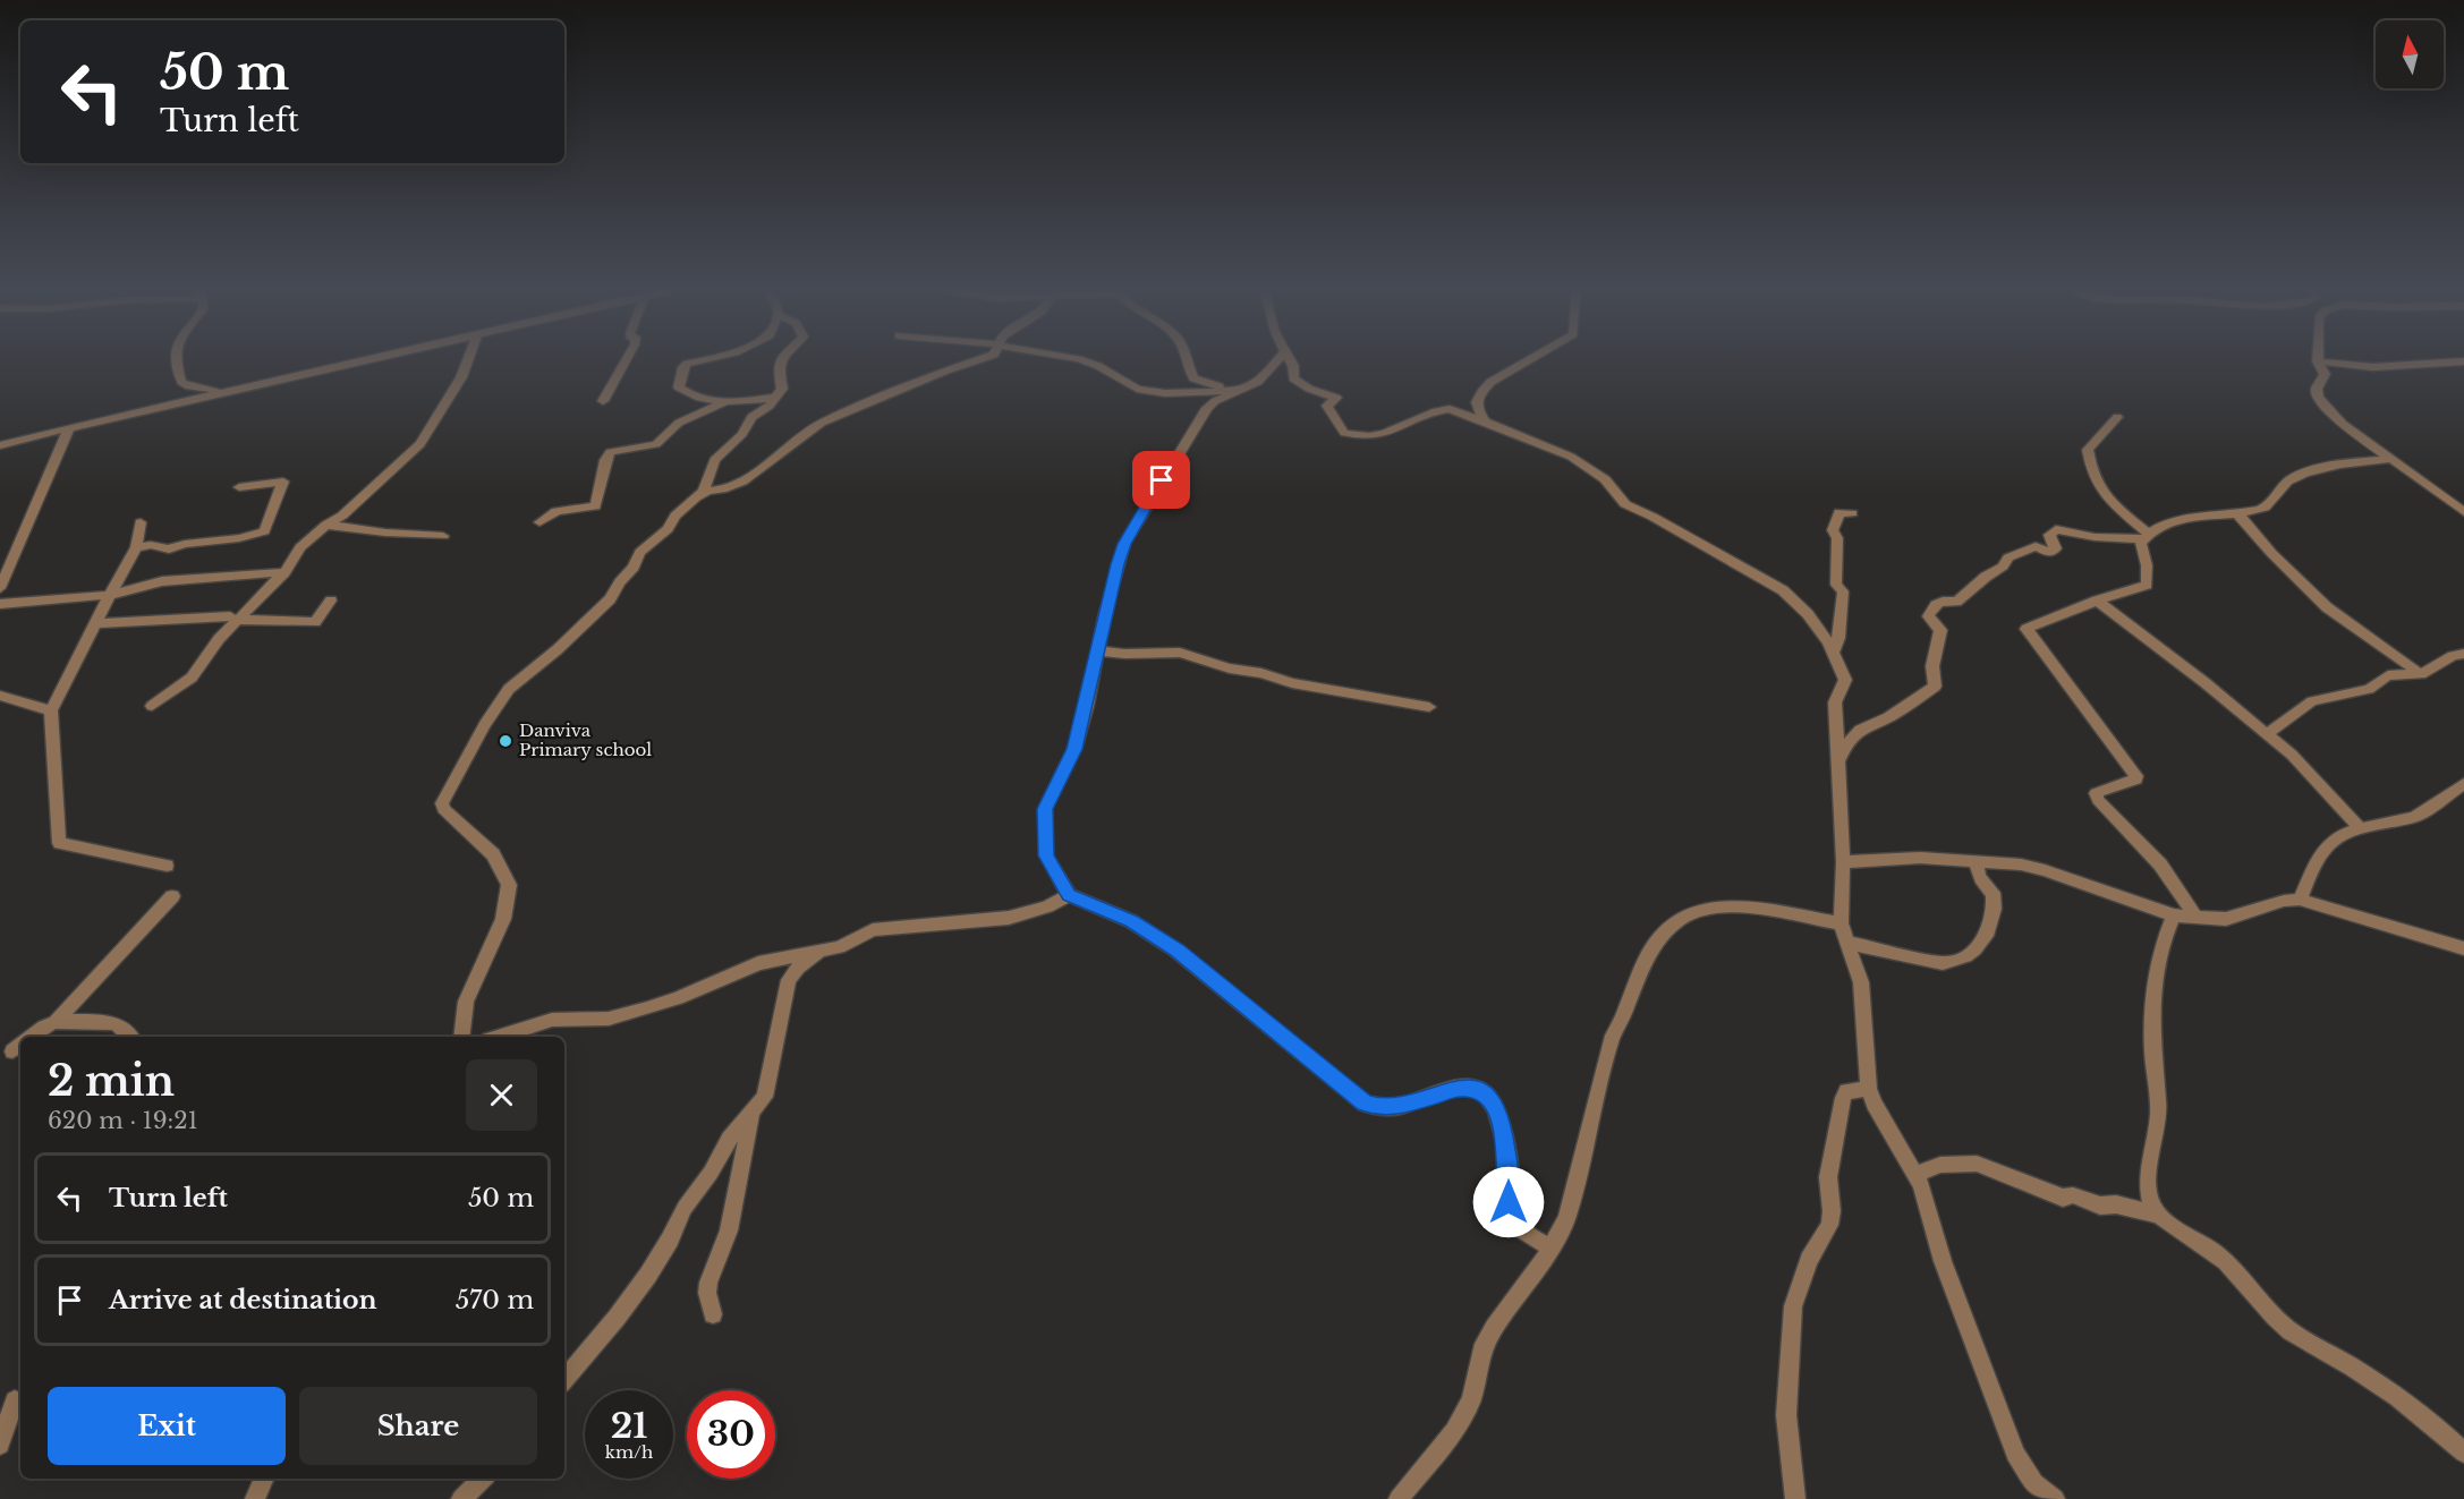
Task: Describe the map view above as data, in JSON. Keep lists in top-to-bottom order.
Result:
{
  "places": ["Danviva Primary school"],
  "north": "top",
  "page": {
    "turn": ["50 m", "Turn left"],
    "heading": ["2 min", "620 m · 19:21"],
    "list": [
      {
        "name": "Turn left",
        "value": "50 m"
      },
      {
        "name": "Arrive at destination",
        "value": "570 m"
      }
    ],
    "buttons": ["Exit", "Share"],
    "speed": "21 km/h",
    "limit": "30"
  }
}
